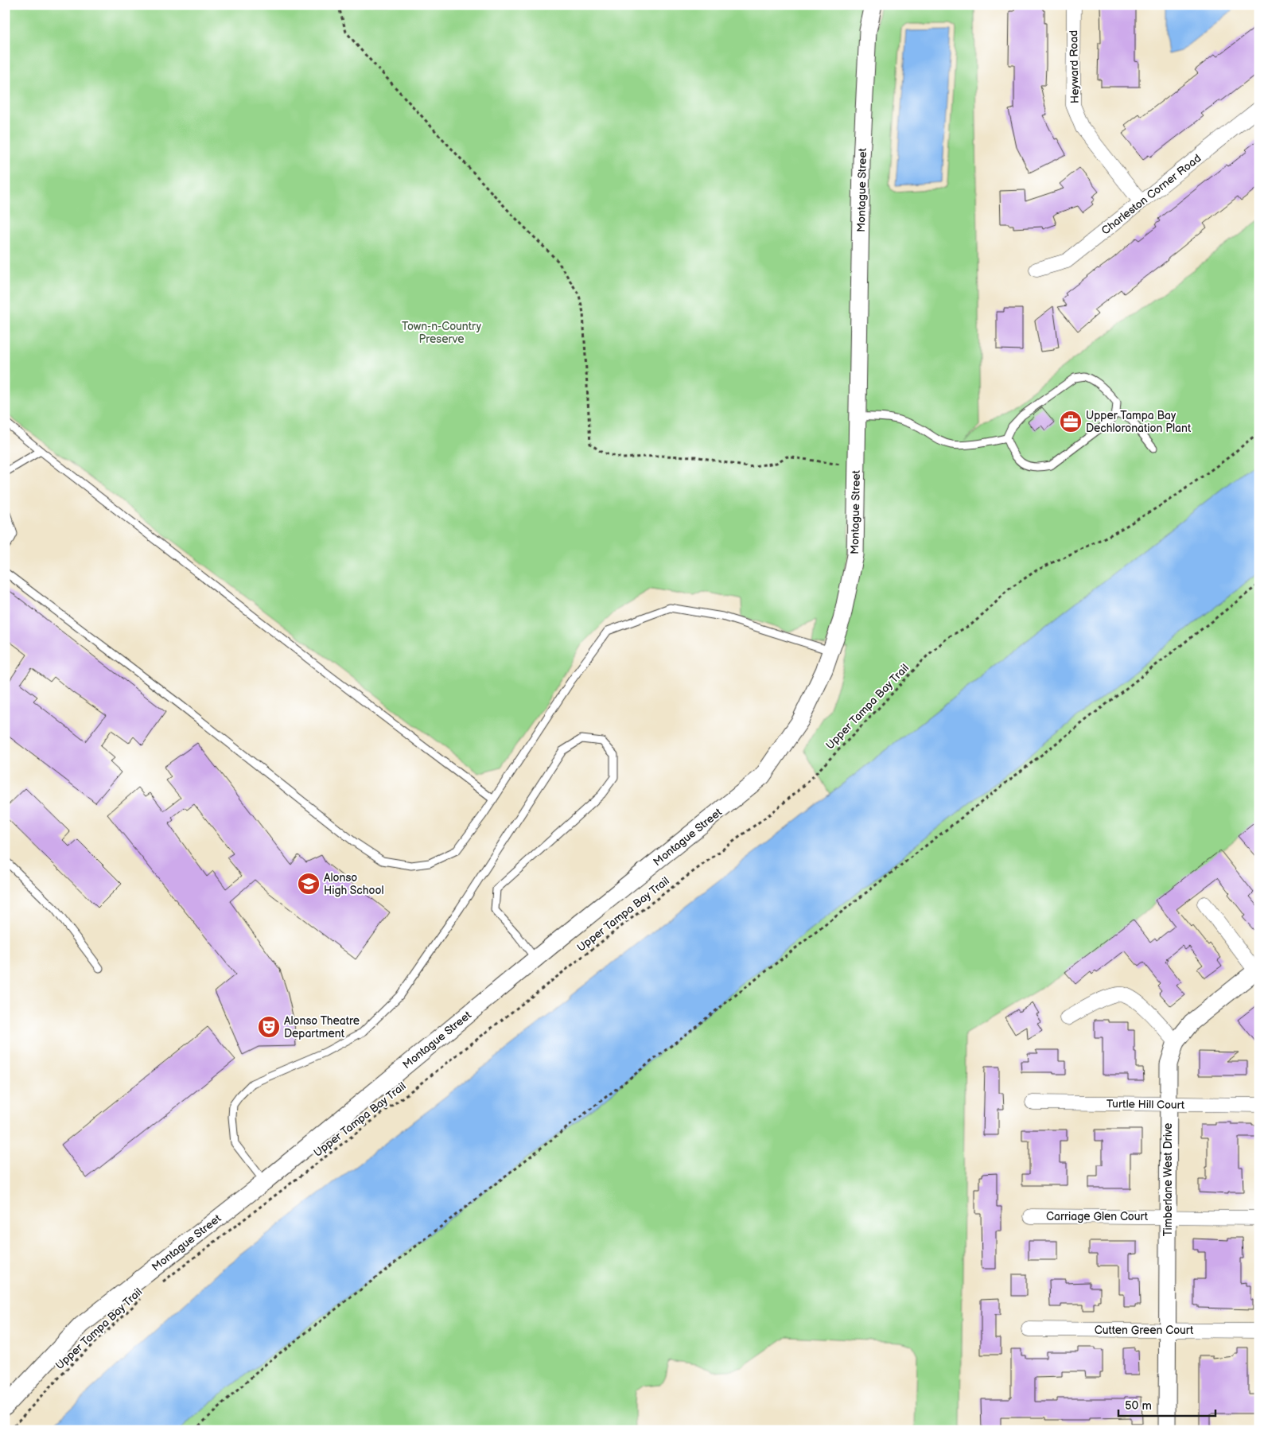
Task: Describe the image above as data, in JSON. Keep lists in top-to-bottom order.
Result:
{
  "streets": {
    "street": [
      "Heyward Road",
      "Montague Street",
      "Charleston Corner Road",
      "Turtle Hill Court",
      "Timberlane West Drive",
      "Carriage Glen Court",
      "Cutten Green Court"
    ],
    "path": ["Upper Tampa Bay Trail"]
  },
  "crossings": [
    ["Heyward Road", "Charleston Corner Road"],
    ["Turtle Hill Court", "Timberlane West Drive"],
    ["Timberlane West Drive", "Carriage Glen Court"],
    ["Timberlane West Drive", "Cutten Green Court"]
  ],
  "parks": ["Town-n-Country Preserve"],
  "places": {
    "office": ["Upper Tampa Bay Dechloronation Plant"],
    "school or university": ["Alonso High School"],
    "theatre": ["Alonso Theatre Department"]
  },
  "scale_bar": "50 m"
}
